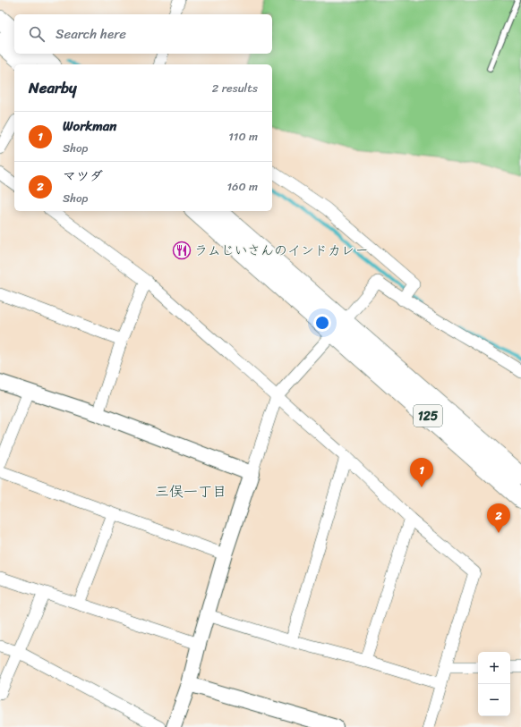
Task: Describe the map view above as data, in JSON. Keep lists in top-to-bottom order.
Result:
{
  "streets": {
    "highway": ["125"]
  },
  "districts": ["三俣一丁目"],
  "places": {
    "restaurant": ["ラムじいさんのインドカレー"]
  },
  "page": {
    "search": "Search here",
    "heading": ["Nearby", "2 results"],
    "list": [
      {
        "mark": "1",
        "name": "Workman",
        "note": "Shop",
        "value": "110 m"
      },
      {
        "mark": "2",
        "name": "マツダ",
        "note": "Shop",
        "value": "160 m"
      }
    ],
    "pins": ["1", "2"],
    "map_buttons": ["+", "−"]
  }
}
